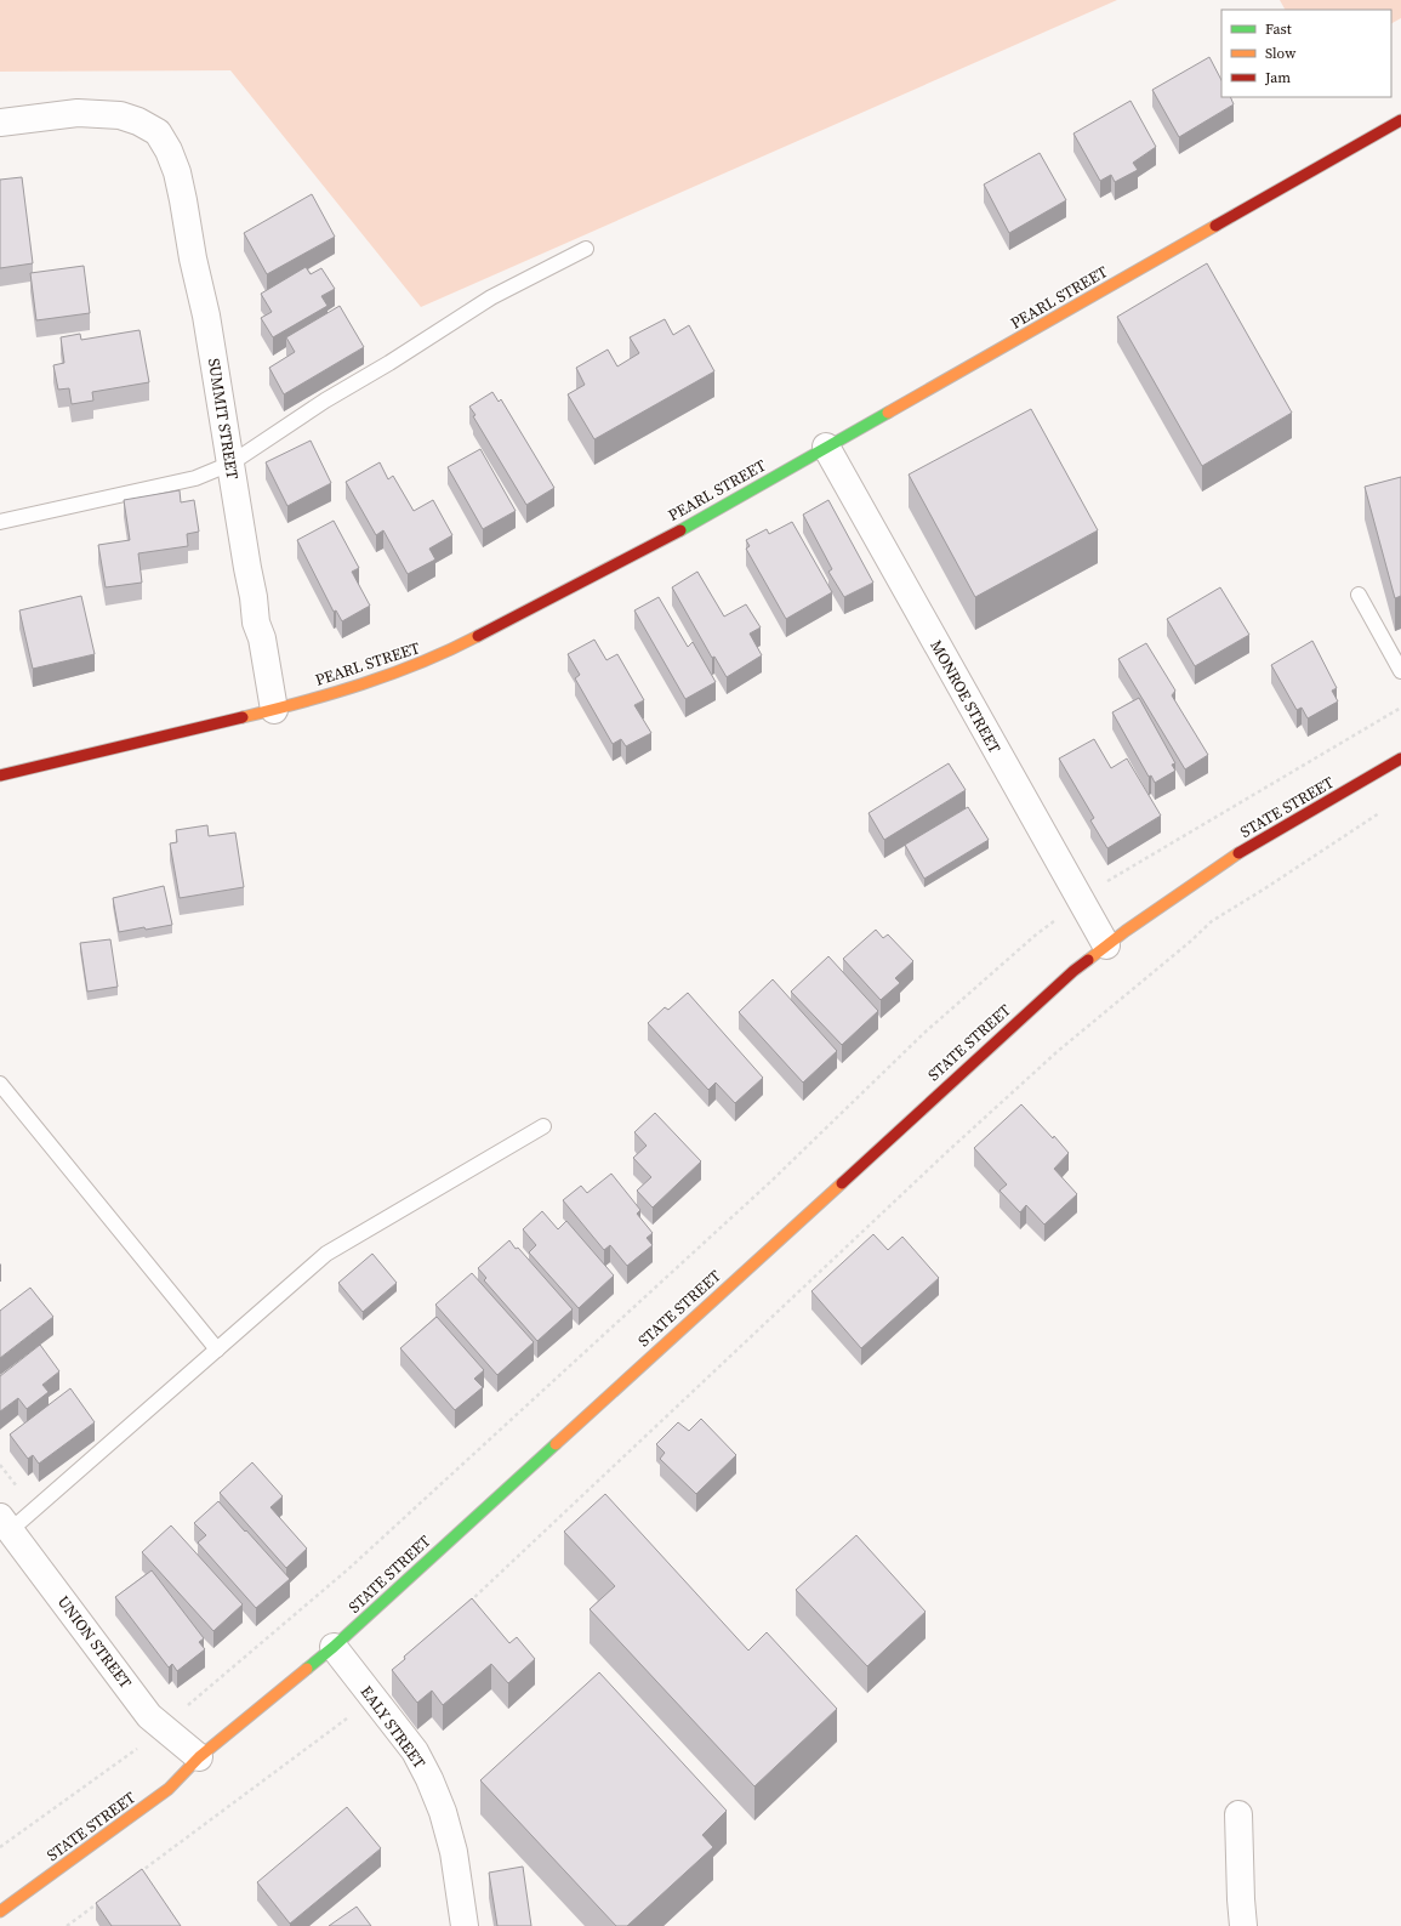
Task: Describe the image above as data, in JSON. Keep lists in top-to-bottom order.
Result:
{
  "streets": {
    "main road": ["PEARL STREET", "STATE STREET"],
    "street": [
      "SUMMIT STREET",
      "MONROE STREET",
      "UNION STREET",
      "EALY STREET"
    ]
  },
  "crossings": [
    ["PEARL STREET", "SUMMIT STREET"],
    ["PEARL STREET", "MONROE STREET"],
    ["MONROE STREET", "STATE STREET"],
    ["STATE STREET", "UNION STREET"],
    ["STATE STREET", "EALY STREET"]
  ],
  "legend": ["Fast", "Slow", "Jam"]
}
